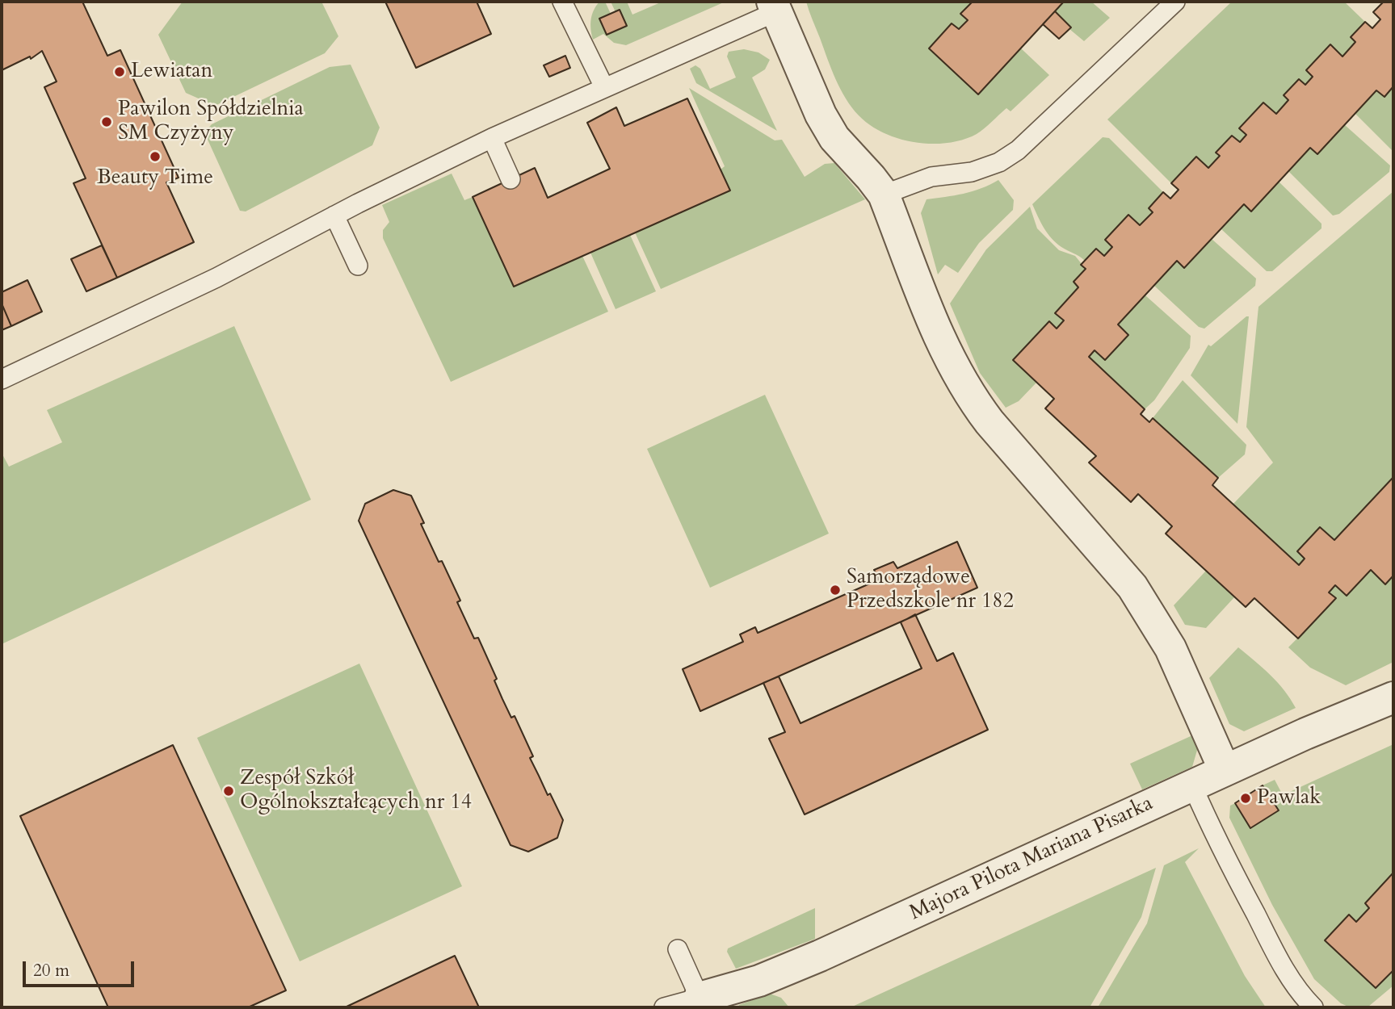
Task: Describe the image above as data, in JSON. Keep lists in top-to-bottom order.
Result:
{
  "streets": {
    "street": ["Majora Pilota Mariana Pisarka"]
  },
  "places": [
    "Lewiatan",
    "Pawilon Spółdzielnia SM Czyżyny",
    "Beauty Time",
    "Samorządowe Przedszkole nr 182",
    "Zespół Szkół Ogólnokształcących nr 14",
    "Pawlak"
  ],
  "scale_bar": "20 m"
}
